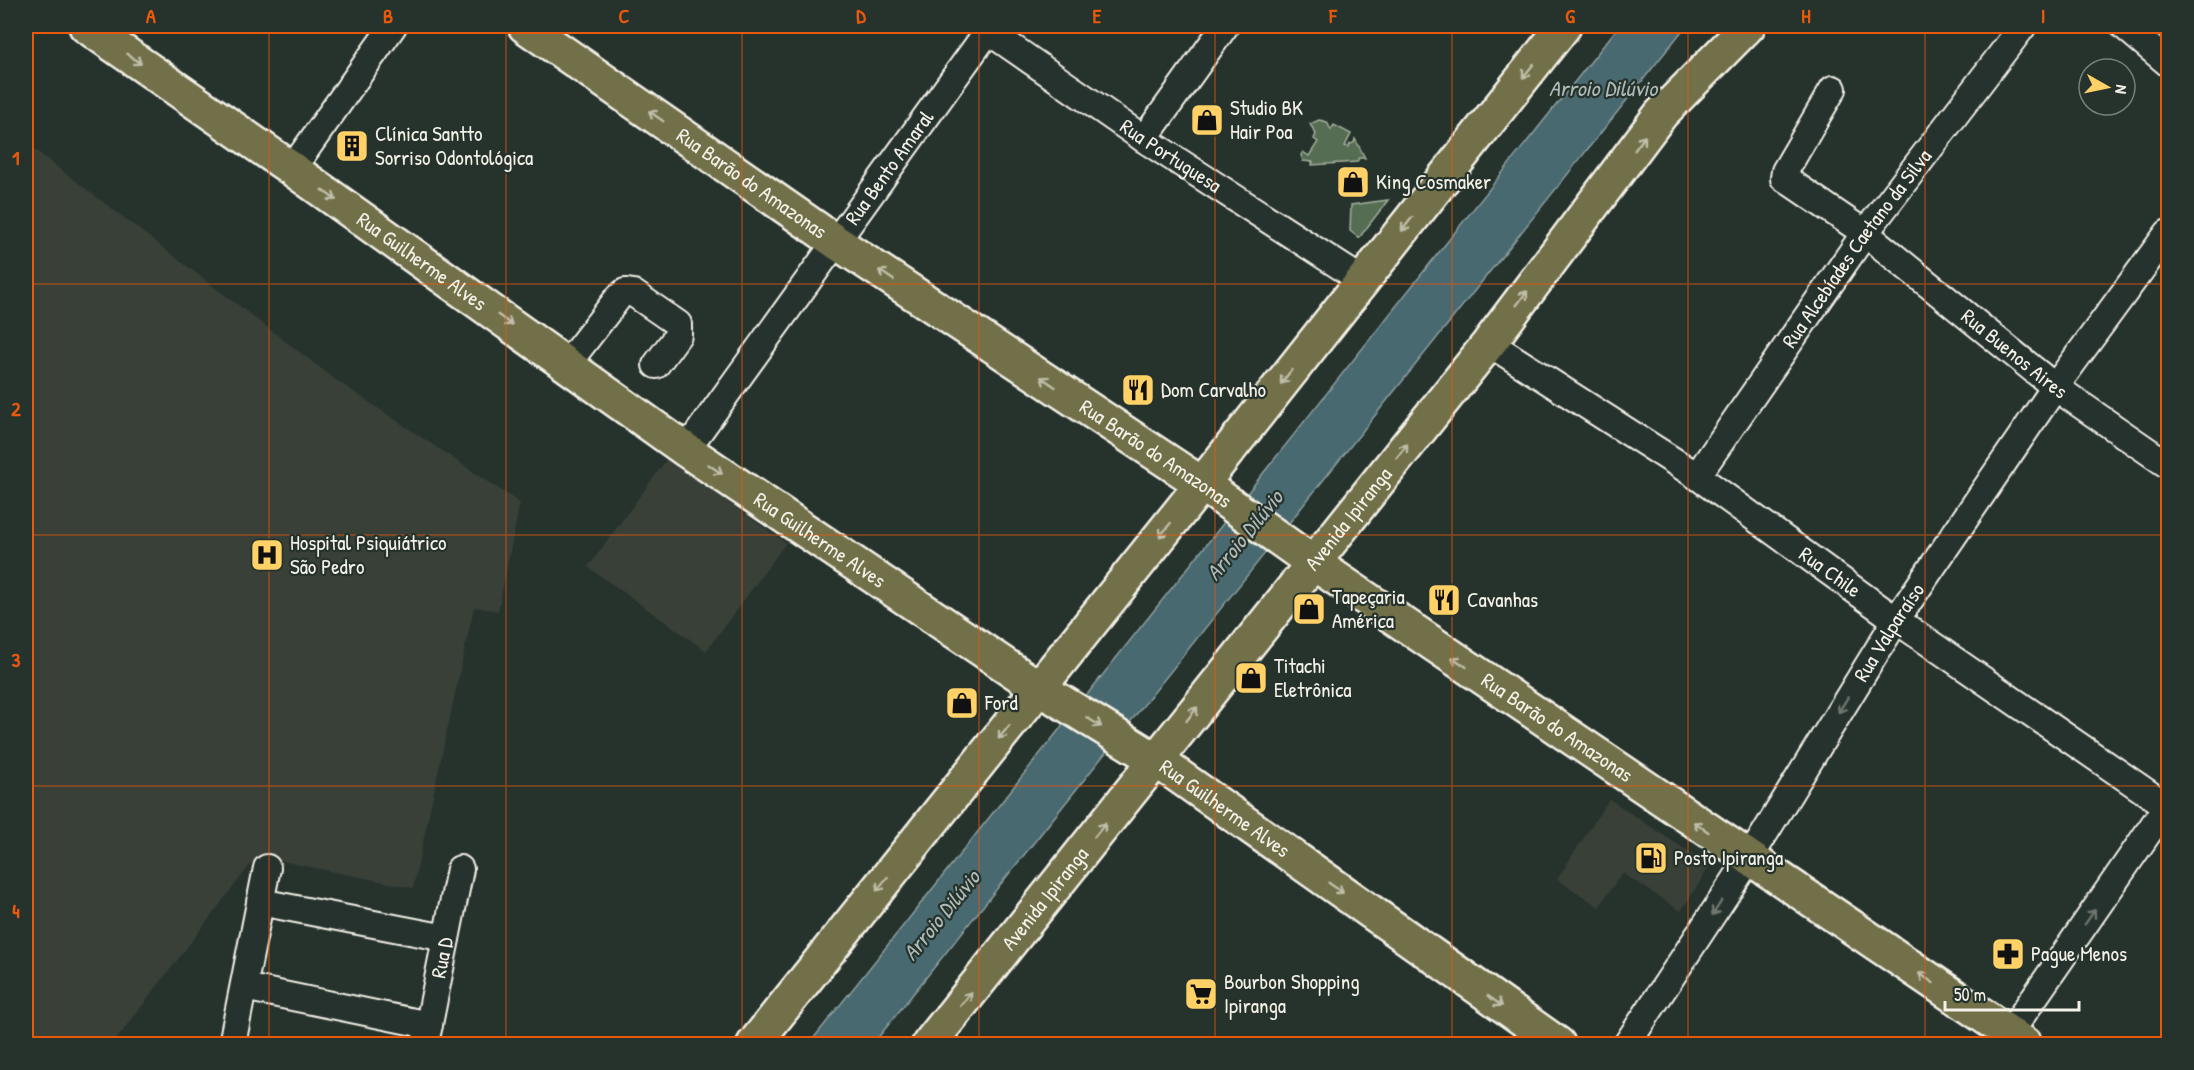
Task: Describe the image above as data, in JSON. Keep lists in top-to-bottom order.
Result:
{
  "streets": {
    "main road": ["Rua Barão do Amazonas", "Rua Guilherme Alves", "Avenida Ipiranga"],
    "street": [
      "Rua Portuguesa",
      "Rua Bento Amaral",
      "Rua Alcebíades Caetano da Silva",
      "Rua Buenos Aires",
      "Rua Chile",
      "Rua Valparaíso",
      "Rua D"
    ]
  },
  "crossings": [
    ["Rua Portuguesa", "Rua Bento Amaral"],
    ["Rua Bento Amaral", "Rua Barão do Amazonas"],
    ["Rua Bento Amaral", "Rua Guilherme Alves"],
    ["Rua Barão do Amazonas", "Avenida Ipiranga"],
    ["Rua Barão do Amazonas", "Rua Valparaíso"],
    ["Rua Alcebíades Caetano da Silva", "Rua Buenos Aires"],
    ["Rua Alcebíades Caetano da Silva", "Rua Chile"],
    ["Rua Guilherme Alves", "Avenida Ipiranga"],
    ["Rua Buenos Aires", "Rua Valparaíso"],
    ["Avenida Ipiranga", "Rua Chile"],
    ["Rua Chile", "Rua Valparaíso"]
  ],
  "one_way": ["Rua Barão do Amazonas", "Rua Guilherme Alves", "Rua Valparaíso"],
  "water": ["Arroio Dilúvio"],
  "places": {
    "shop": [
      "Studio BK Hair Poa",
      "King Cosmaker",
      "Tapeçaria América",
      "Titachi Eletrônica",
      "Ford"
    ],
    "building": ["Clínica Santto Sorriso Odontológica"],
    "restaurant": ["Dom Carvalho", "Cavanhas"],
    "hospital": ["Hospital Psiquiátrico São Pedro"],
    "fuel station": ["Posto Ipiranga"],
    "pharmacy": ["Pague Menos"],
    "supermarket": ["Bourbon Shopping Ipiranga"]
  },
  "scale_bar": "50 m",
  "north": "right",
  "grid": {
    "columns": [
      "A",
      "B",
      "C",
      "D",
      "E",
      "F",
      "G",
      "H",
      "I"
    ],
    "rows": [
      "1",
      "2",
      "3",
      "4"
    ]
  }
}
